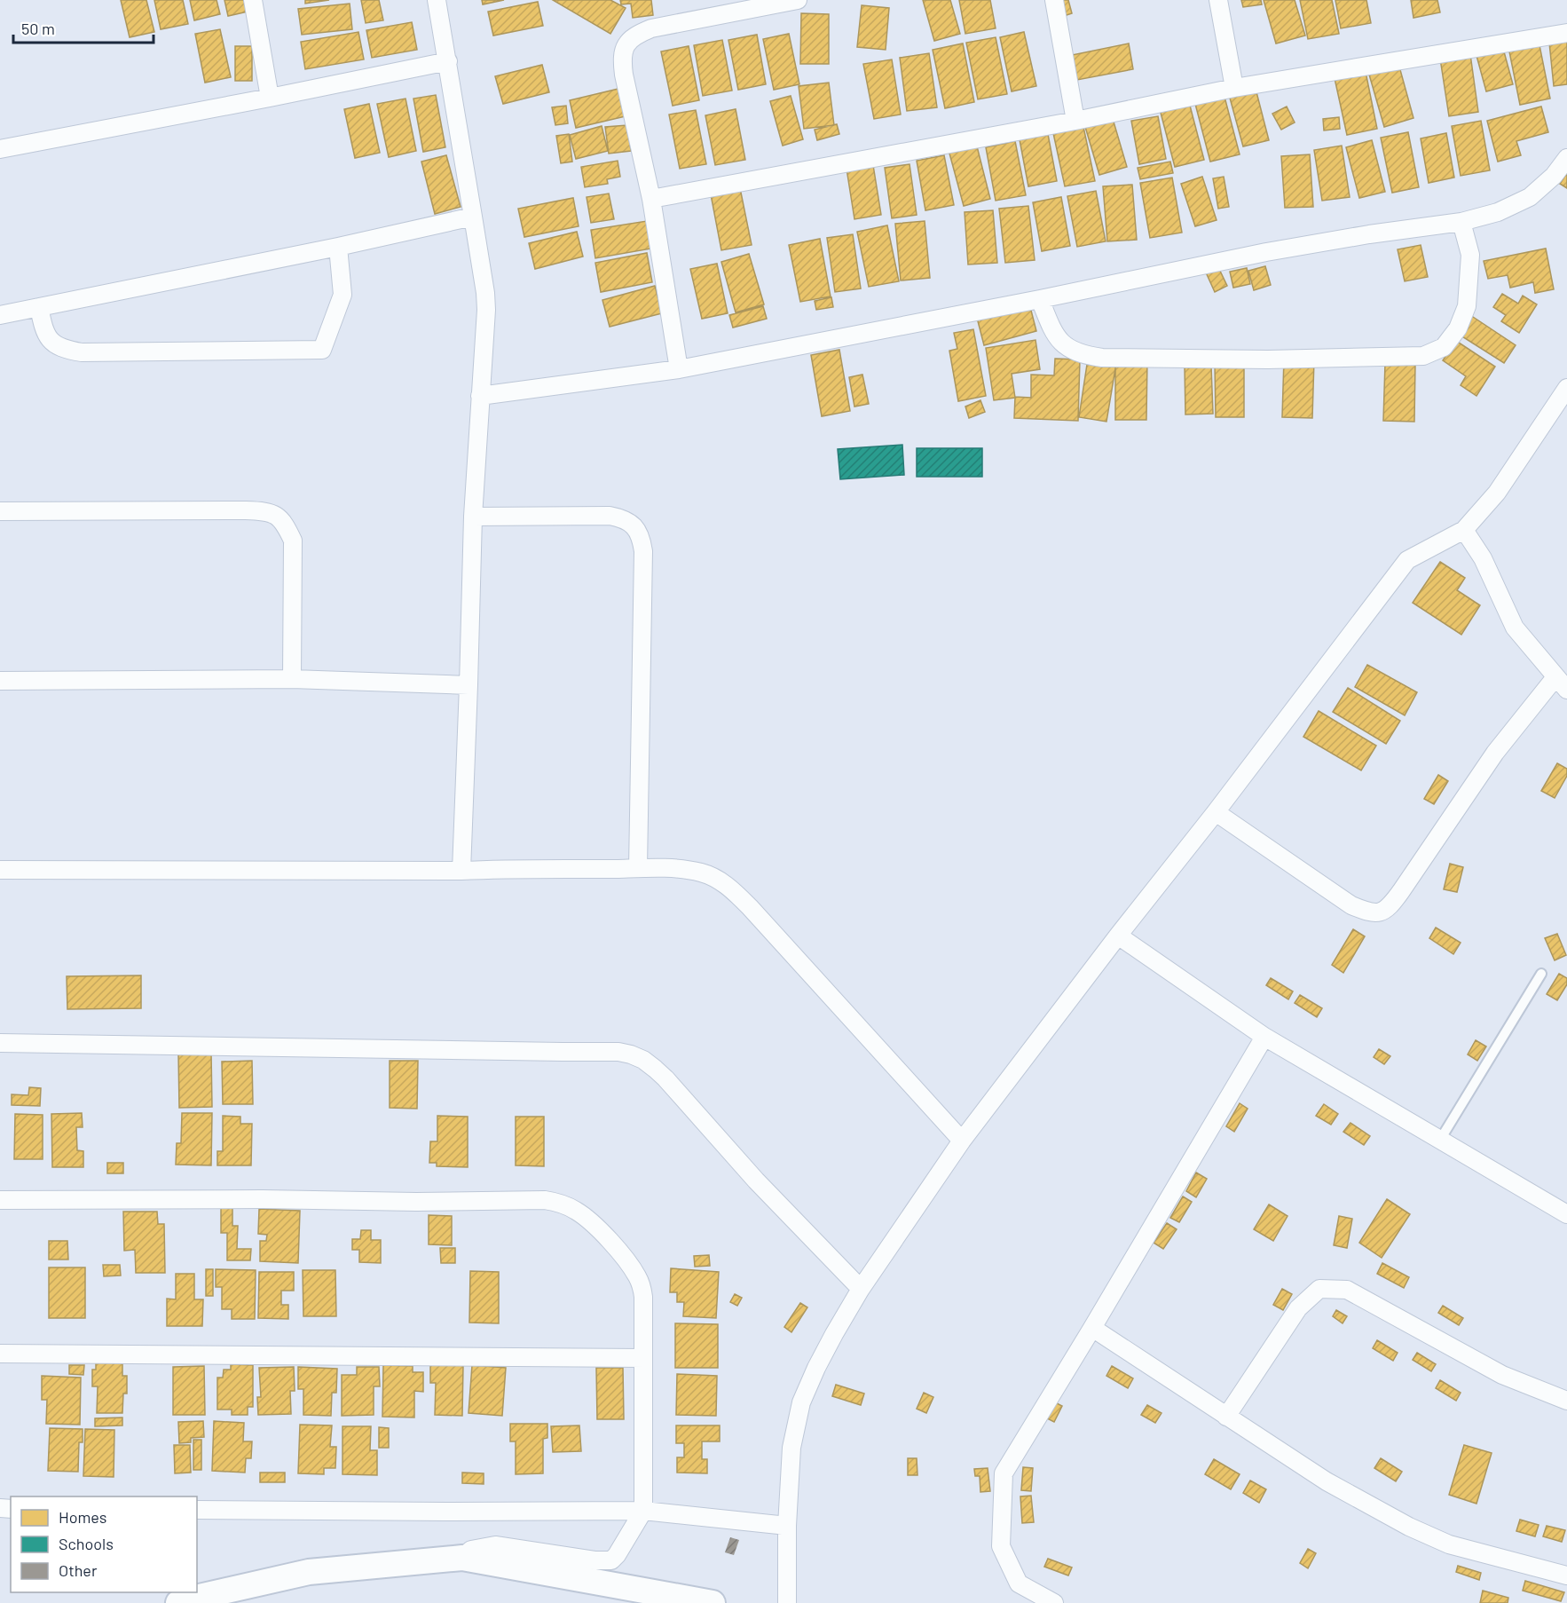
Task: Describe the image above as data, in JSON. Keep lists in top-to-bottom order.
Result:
{
  "legend": ["Homes", "Schools", "Other"],
  "scale_bar": "50 m"
}
